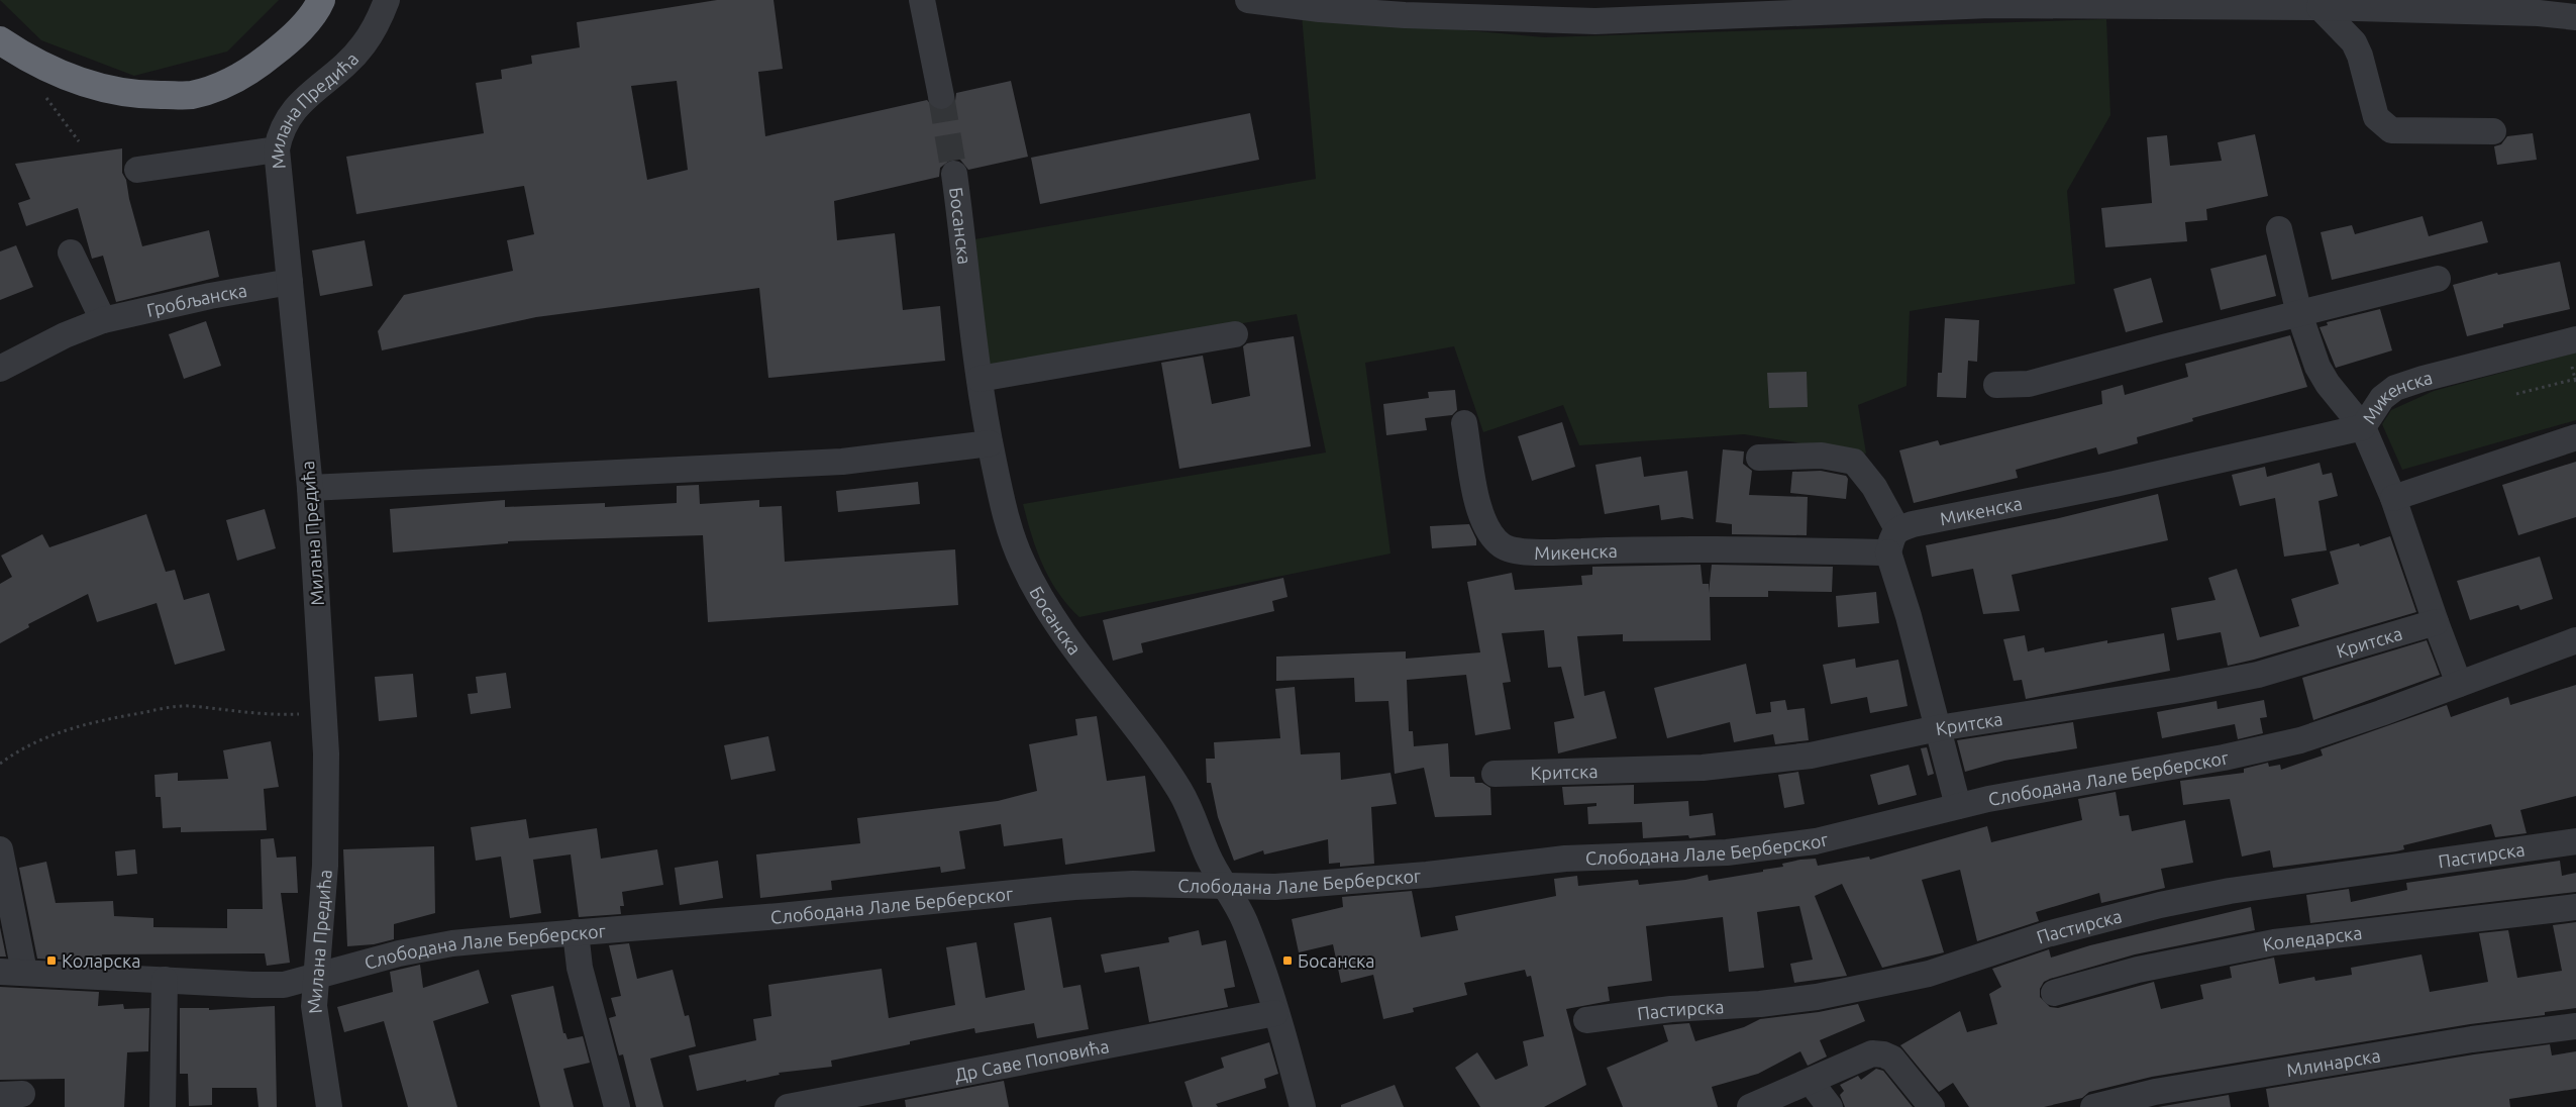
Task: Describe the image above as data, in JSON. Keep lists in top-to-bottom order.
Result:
{
  "streets": {
    "street": [
      "Милана Предића",
      "Босанска",
      "Гробљанска",
      "Микенска",
      "Критска",
      "Слободана Лале Берберског",
      "Пастирска",
      "Коледарска",
      "Др Саве Поповића",
      "Млинарска"
    ]
  },
  "crossings": [
    ["Милана Предића", "Гробљанска"],
    ["Милана Предића", "Слободана Лале Берберског"],
    ["Босанска", "Слободана Лале Берберског"],
    ["Босанска", "Др Саве Поповића"]
  ],
  "places": {
    "transit": ["Коларска", "Босанска"]
  }
}
